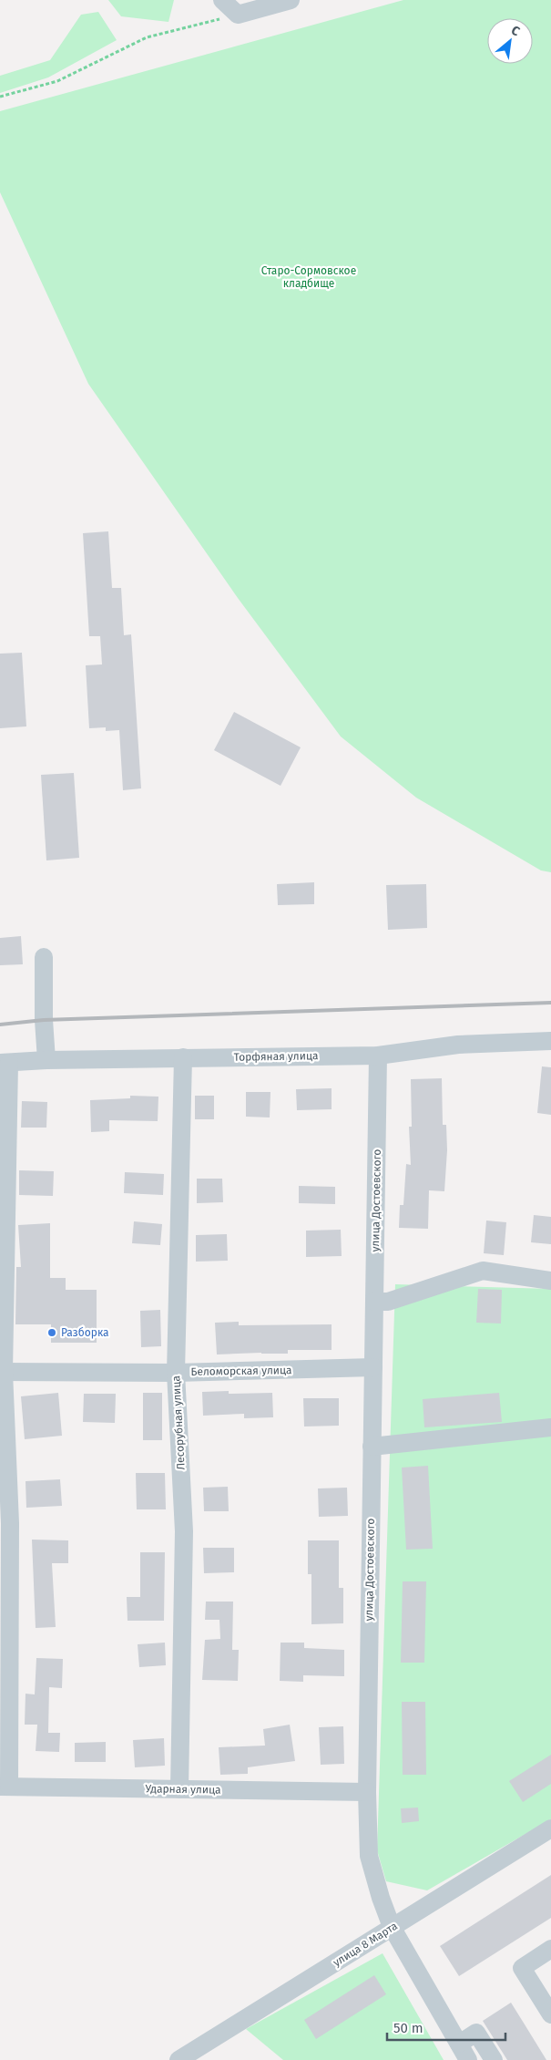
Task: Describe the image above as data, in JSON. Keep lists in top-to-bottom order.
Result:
{
  "streets": {
    "street": [
      "Торфяная улица",
      "улица Достоевского",
      "Беломорская улица",
      "Лесорубная улица",
      "Ударная улица",
      "улица 8 Марта"
    ]
  },
  "crossings": [
    ["Торфяная улица", "улица Достоевского"],
    ["Торфяная улица", "Лесорубная улица"],
    ["улица Достоевского", "Беломорская улица"],
    ["улица Достоевского", "Ударная улица"],
    ["улица Достоевского", "улица 8 Марта"],
    ["Беломорская улица", "Лесорубная улица"],
    ["Лесорубная улица", "Ударная улица"]
  ],
  "parks": ["Старо-Сормовское кладбище"],
  "places": ["Разборка"],
  "scale_bar": "50 m",
  "north": "top right"
}
